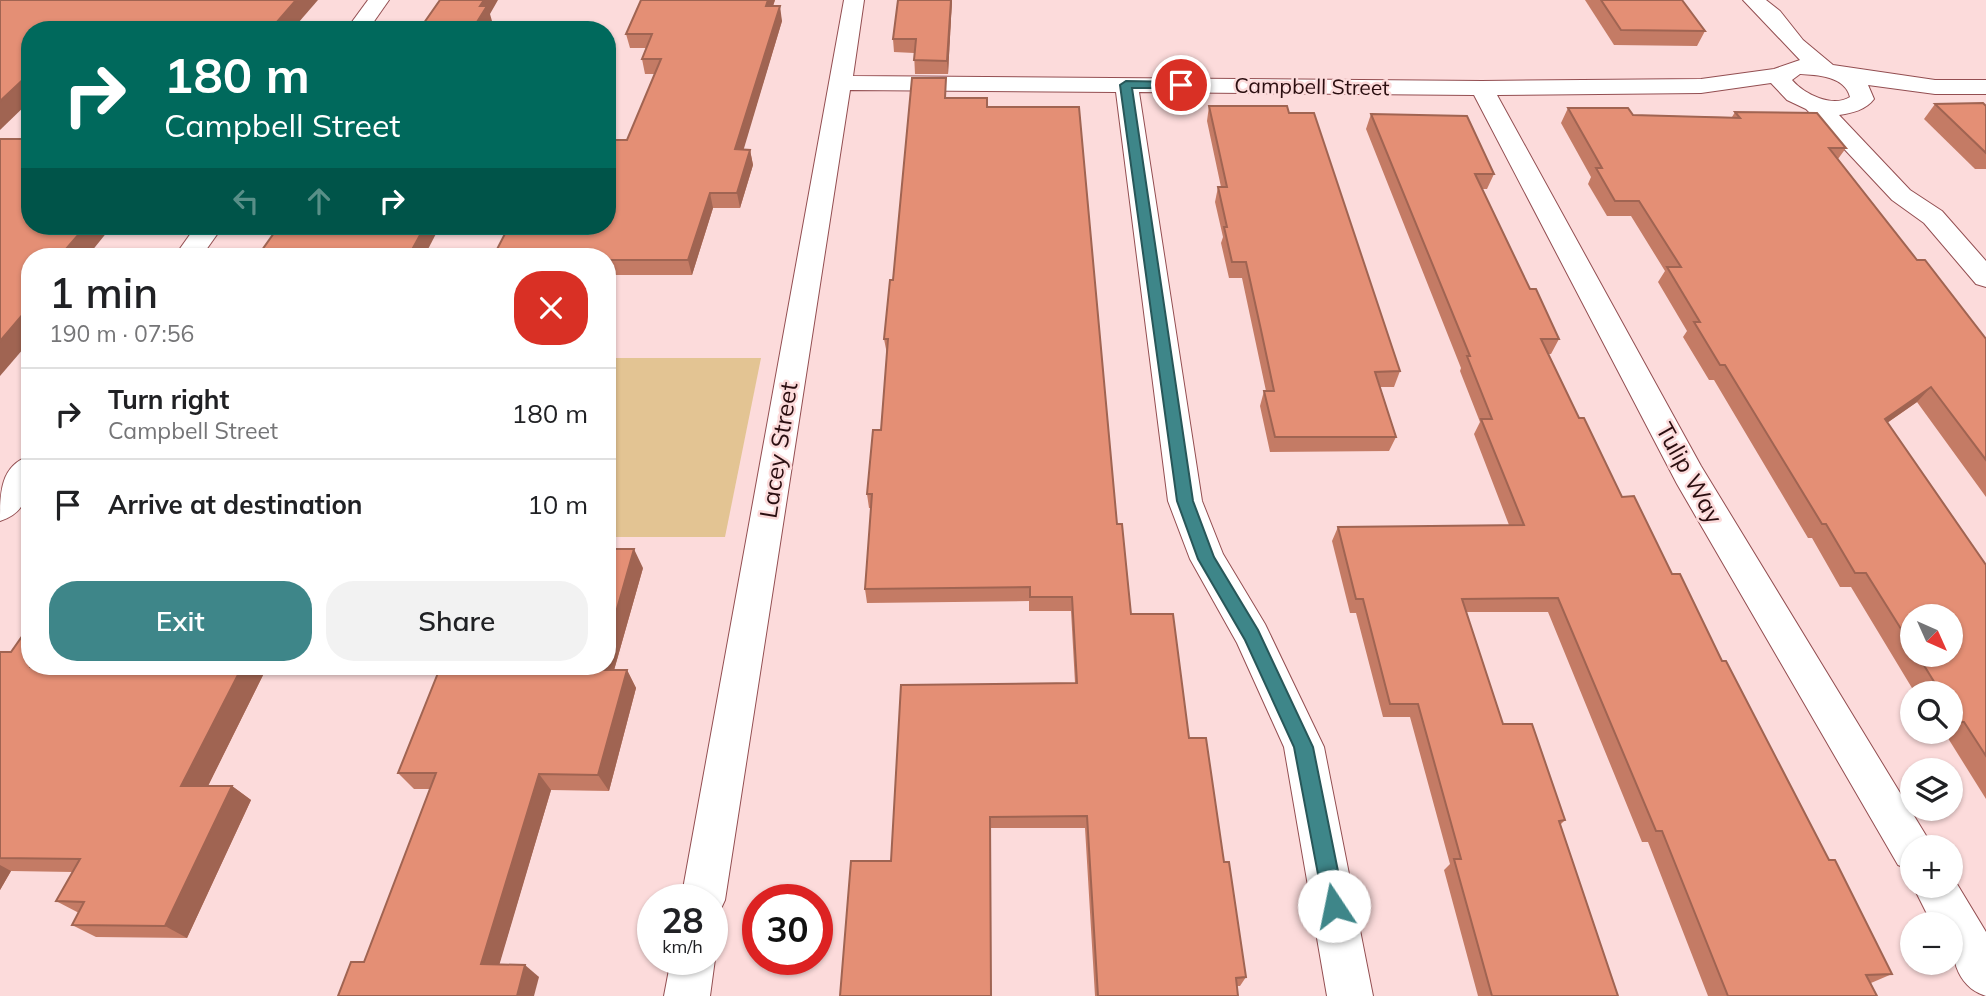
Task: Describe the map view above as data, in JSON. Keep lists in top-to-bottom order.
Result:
{
  "streets": {
    "street": ["Campbell Street", "Lacey Street", "Tulip Way"]
  },
  "crossings": [
    ["Campbell Street", "Lacey Street"],
    ["Campbell Street", "Tulip Way"]
  ],
  "north": "bottom right",
  "page": {
    "turn": ["180 m", "Campbell Street"],
    "heading": ["1 min", "190 m · 07:56"],
    "list": [
      {
        "name": "Turn right",
        "note": "Campbell Street",
        "value": "180 m"
      },
      {
        "name": "Arrive at destination",
        "value": "10 m"
      }
    ],
    "buttons": ["Exit", "Share"],
    "map_buttons": ["+", "−"],
    "speed": "28 km/h",
    "limit": "30"
  }
}
